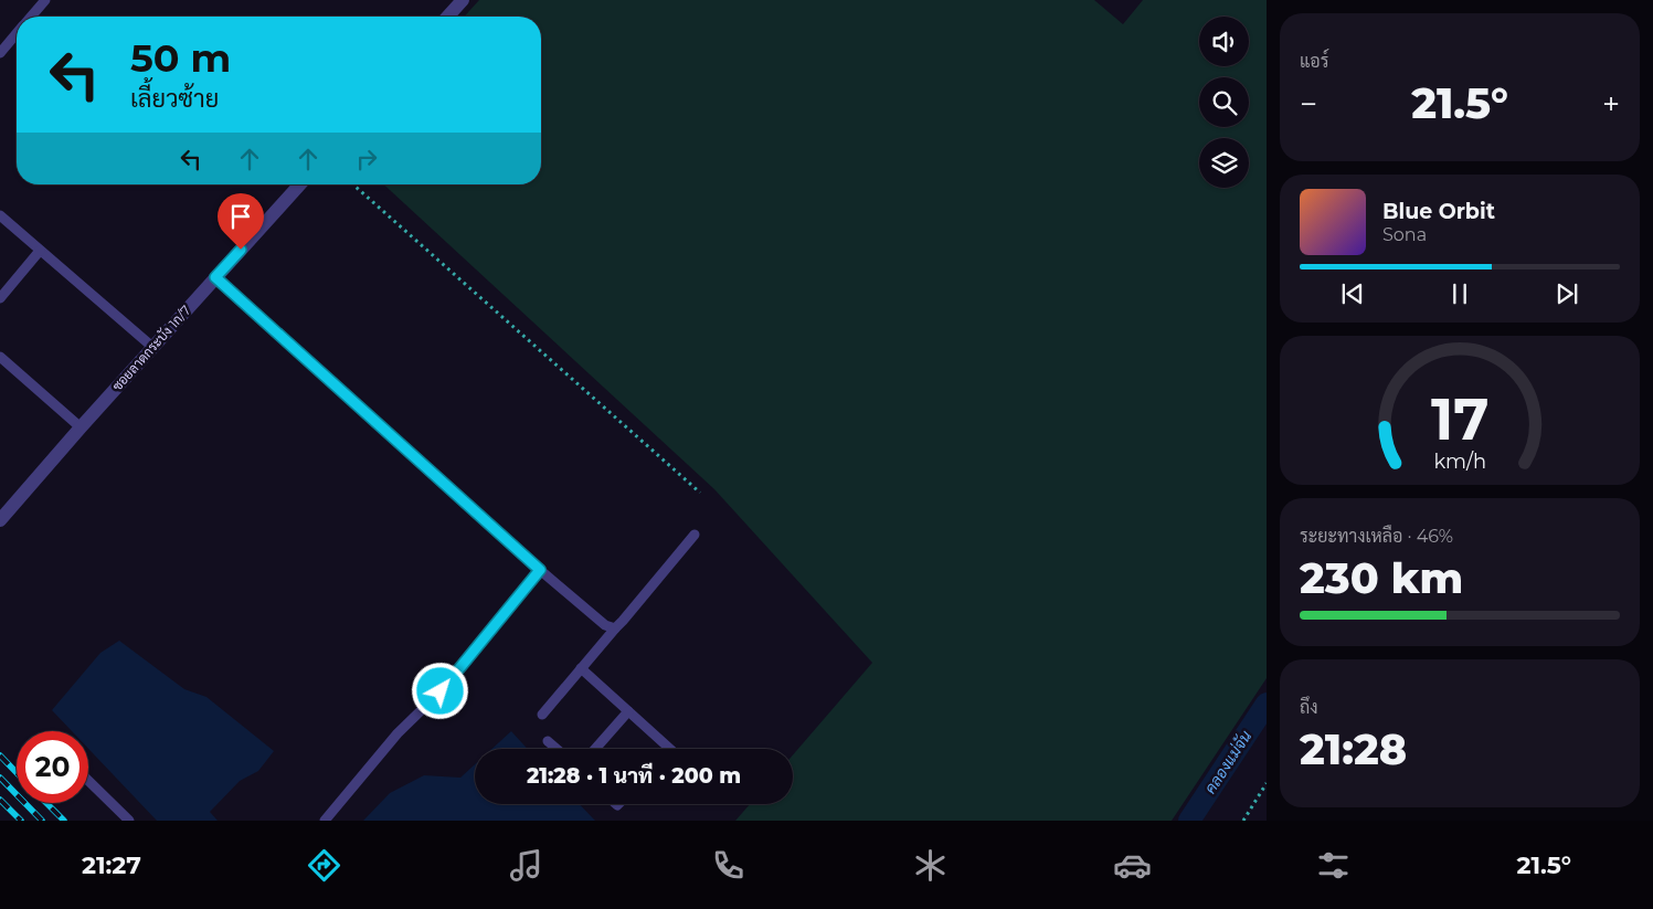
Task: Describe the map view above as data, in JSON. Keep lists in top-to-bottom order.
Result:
{
  "streets": {
    "street": ["ซอยลาดกระบัง 1ก/7"]
  },
  "water": ["คลองแม่จัน"],
  "page": {
    "tile": [
      "แอร์",
      ["ระยะทางเหลือ · 46%", "230 km"],
      ["ถึง", "21:28"]
    ],
    "turn": ["50 m", "เลี้ยวซ้าย"],
    "heat": ["−", "21.5°", "+"],
    "song": ["Blue Orbit", "Sona"],
    "limit": "20",
    "trip": "21:28 · 1 นาที · 200 m",
    "tabs": ["21:27", "21.5°"],
    "gauge": ["17", "km/h"]
  }
}
